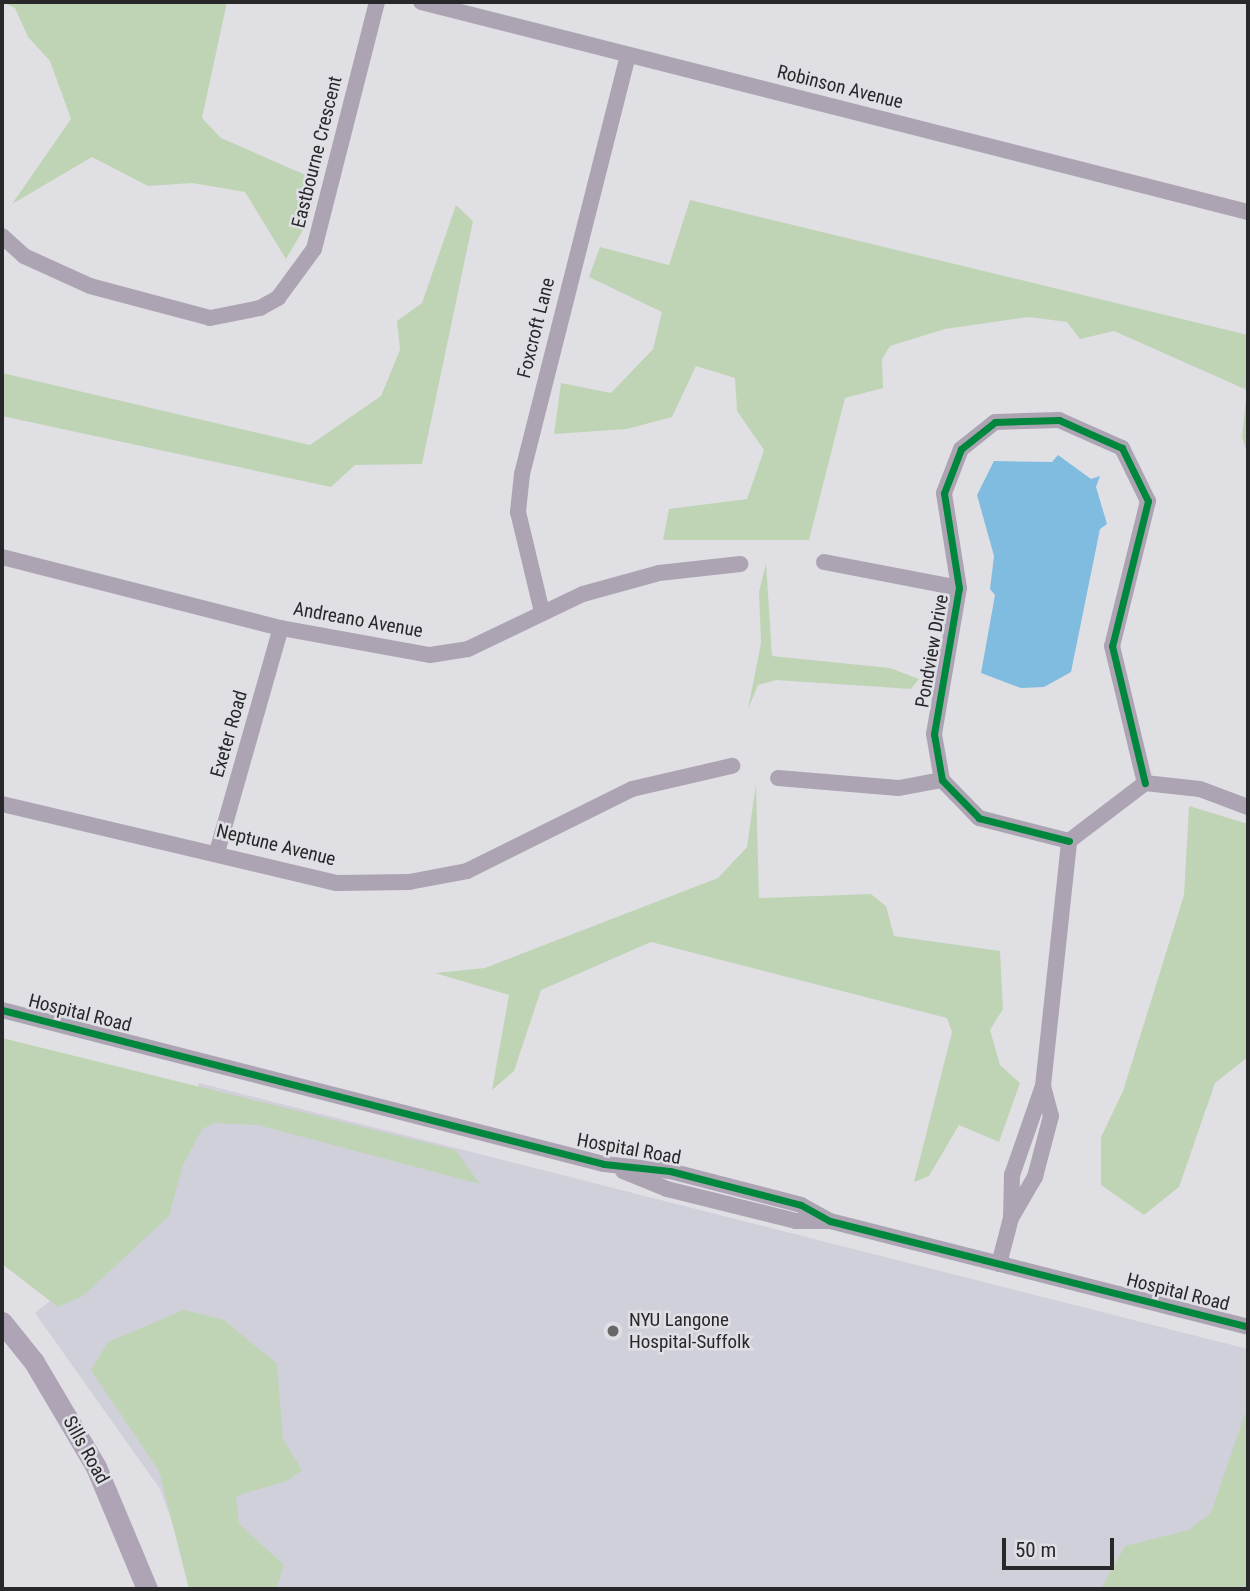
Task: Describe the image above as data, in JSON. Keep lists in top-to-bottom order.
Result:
{
  "streets": {
    "main road": ["Sills Road"],
    "street": [
      "Robinson Avenue",
      "Eastbourne Crescent",
      "Foxcroft Lane",
      "Andreano Avenue",
      "Pondview Drive",
      "Exeter Road",
      "Neptune Avenue",
      "Hospital Road"
    ]
  },
  "crossings": [
    ["Robinson Avenue", "Foxcroft Lane"],
    ["Foxcroft Lane", "Andreano Avenue"],
    ["Andreano Avenue", "Exeter Road"],
    ["Exeter Road", "Neptune Avenue"]
  ],
  "places": ["NYU Langone Hospital-Suffolk"],
  "scale_bar": "50 m"
}
